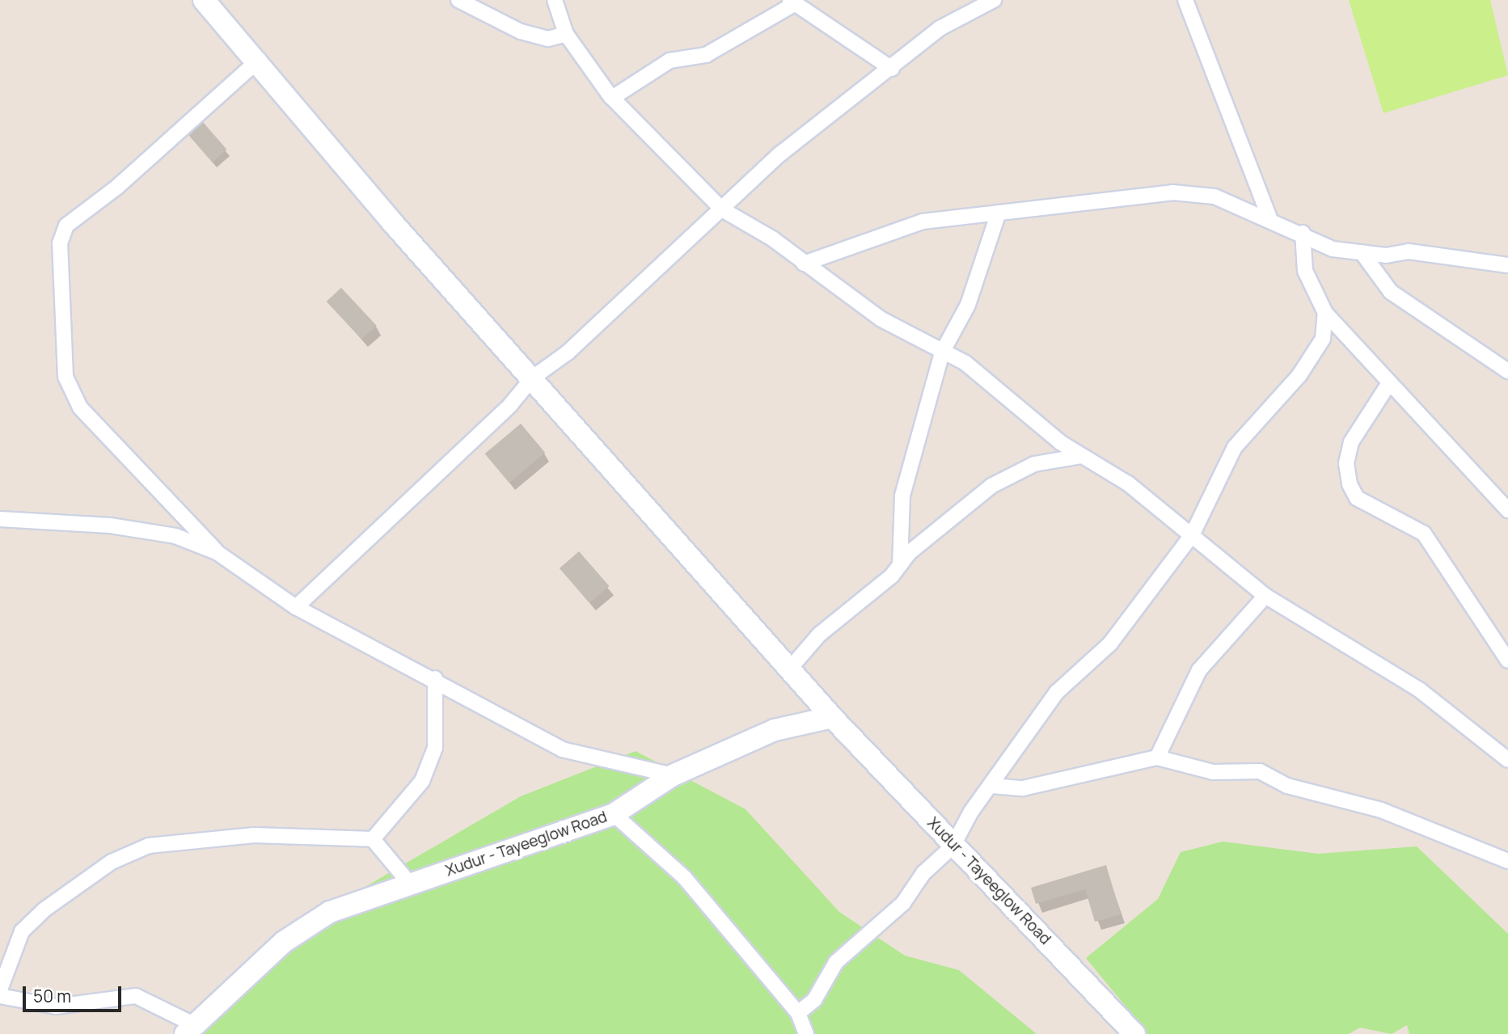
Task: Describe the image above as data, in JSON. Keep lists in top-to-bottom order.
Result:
{
  "streets": {
    "main road": ["Xudur - Tayeeglow Road"]
  },
  "scale_bar": "50 m"
}
